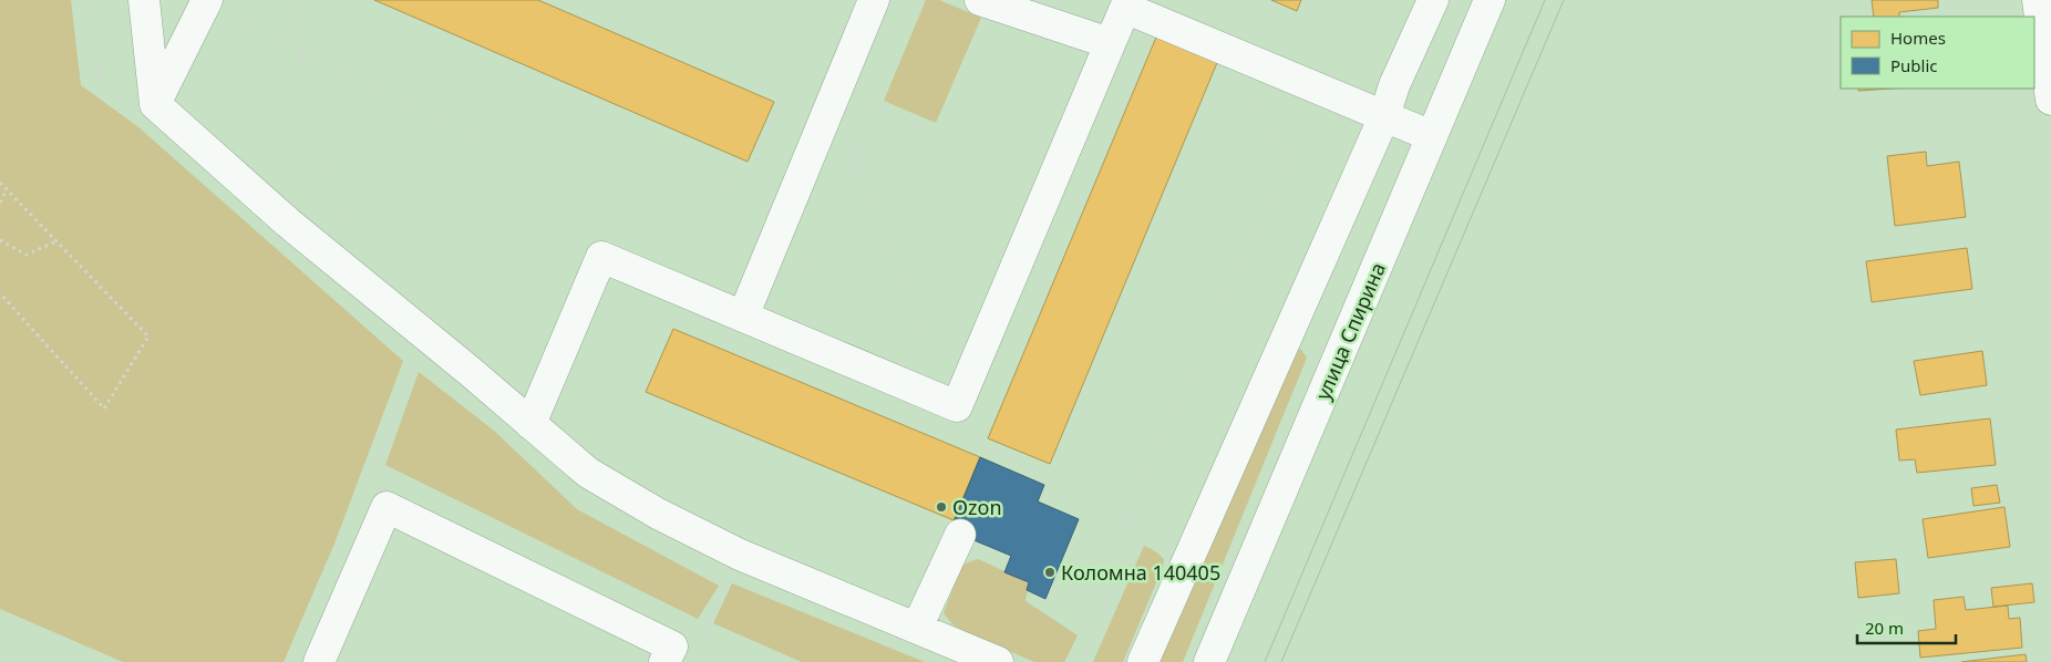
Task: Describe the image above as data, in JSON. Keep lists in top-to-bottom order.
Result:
{
  "streets": {
    "street": ["улица Спирина"]
  },
  "places": ["Ozon", "Коломна 140405"],
  "legend": ["Homes", "Public"],
  "scale_bar": "20 m"
}
